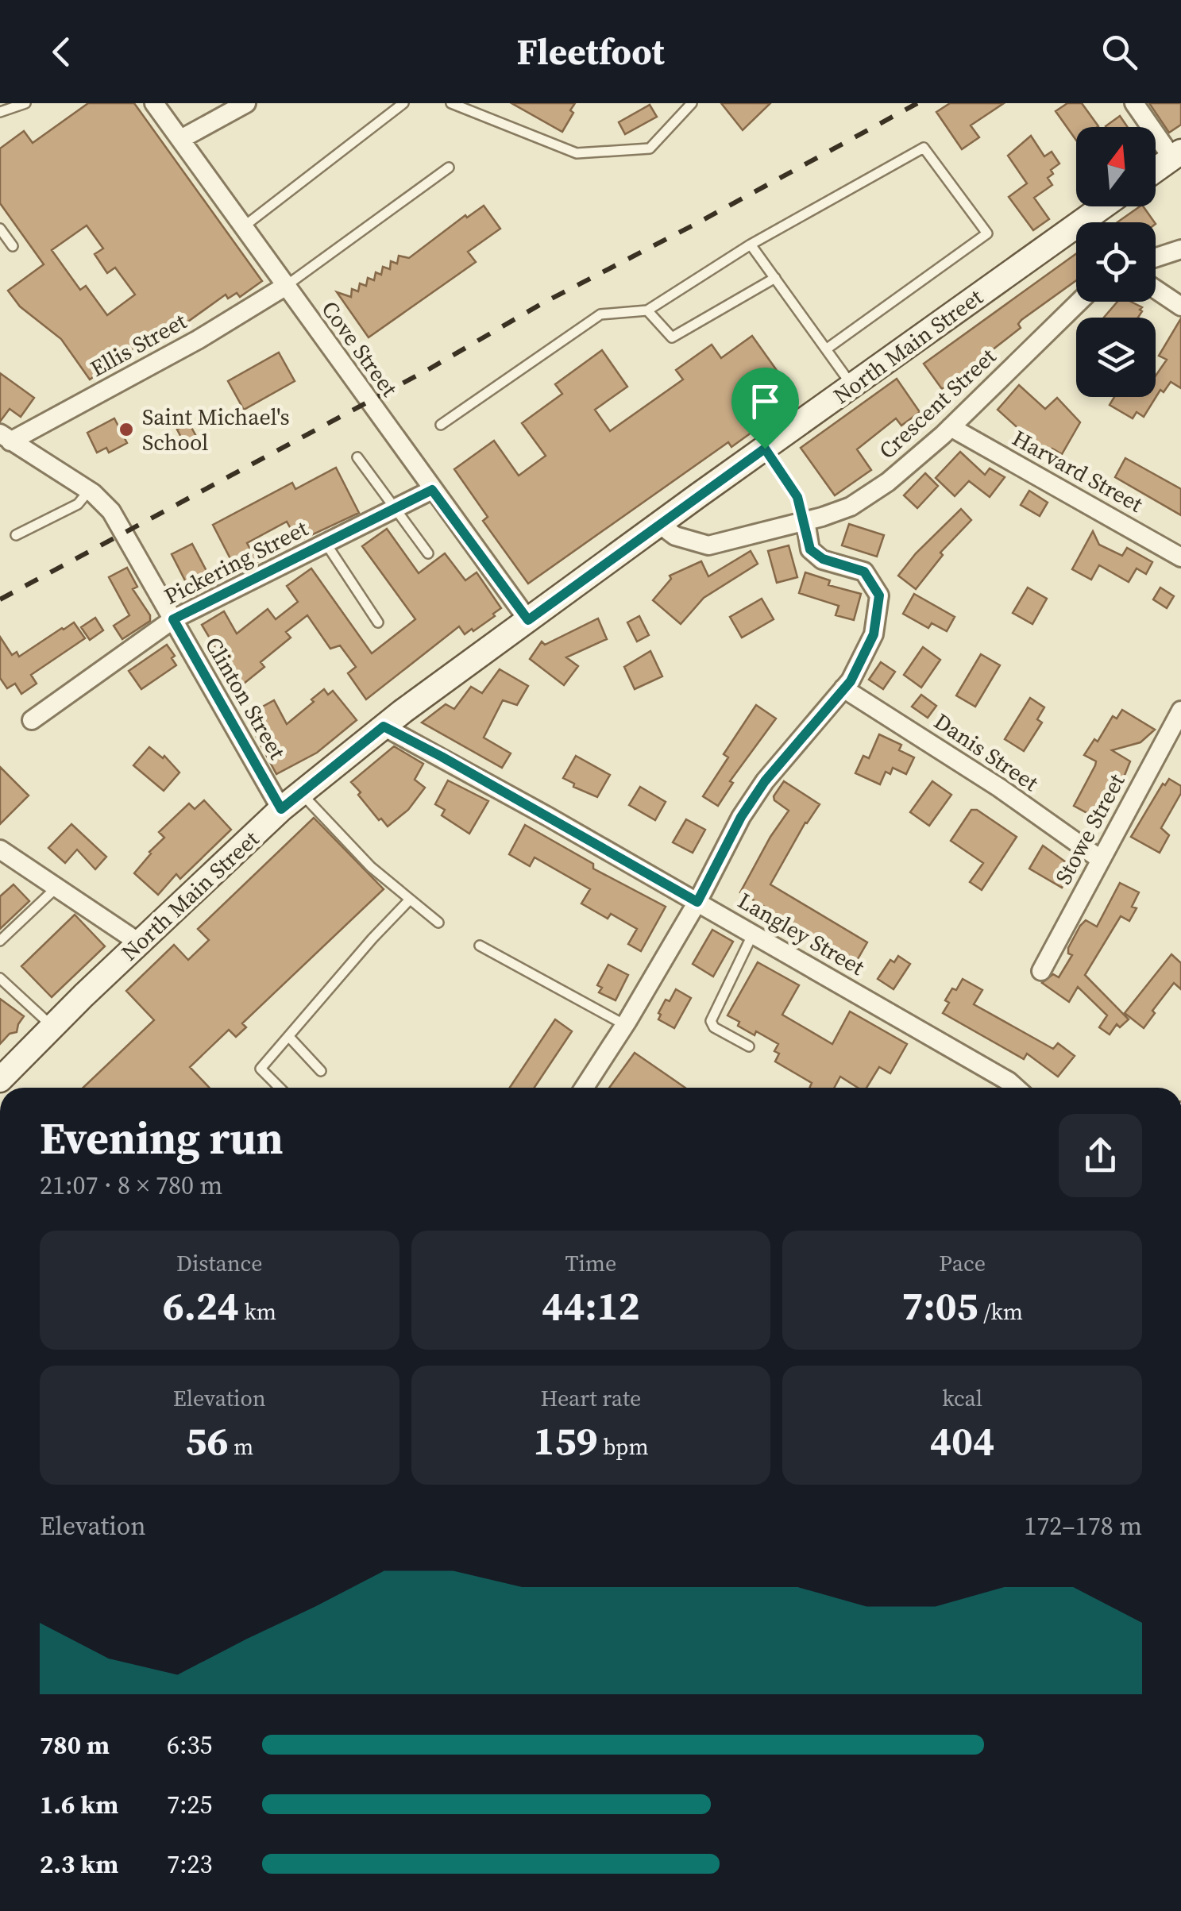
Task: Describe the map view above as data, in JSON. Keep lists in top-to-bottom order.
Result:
{
  "streets": {
    "main road": ["North Main Street"],
    "street": [
      "Ellis Street",
      "Cove Street",
      "Crescent Street",
      "Harvard Street",
      "Pickering Street",
      "Clinton Street",
      "Danis Street",
      "Stowe Street",
      "Langley Street"
    ]
  },
  "crossings": [
    ["Ellis Street", "Cove Street"],
    ["Ellis Street", "Clinton Street"],
    ["North Main Street", "Cove Street"],
    ["North Main Street", "Crescent Street"],
    ["North Main Street", "Clinton Street"],
    ["North Main Street", "Langley Street"],
    ["Cove Street", "Pickering Street"],
    ["Crescent Street", "Harvard Street"],
    ["Pickering Street", "Clinton Street"],
    ["Danis Street", "Stowe Street"]
  ],
  "places": ["Saint Michael's School"],
  "north": "top",
  "page": {
    "header": "Fleetfoot",
    "heading": ["Evening run", "21:07 · 8 × 780 m"],
    "stats": [
      ["Distance", "6.24 km"],
      ["Time", "44:12"],
      ["Pace", "7:05 /km"],
      ["Elevation", "56 m"],
      ["Heart rate", "159 bpm"],
      ["kcal", "404"]
    ],
    "chart": ["Elevation", "172–178 m"],
    "list": [
      {
        "name": "780 m",
        "note": "6:35"
      },
      {
        "name": "1.6 km",
        "note": "7:25"
      },
      {
        "name": "2.3 km",
        "note": "7:23"
      }
    ]
  }
}
